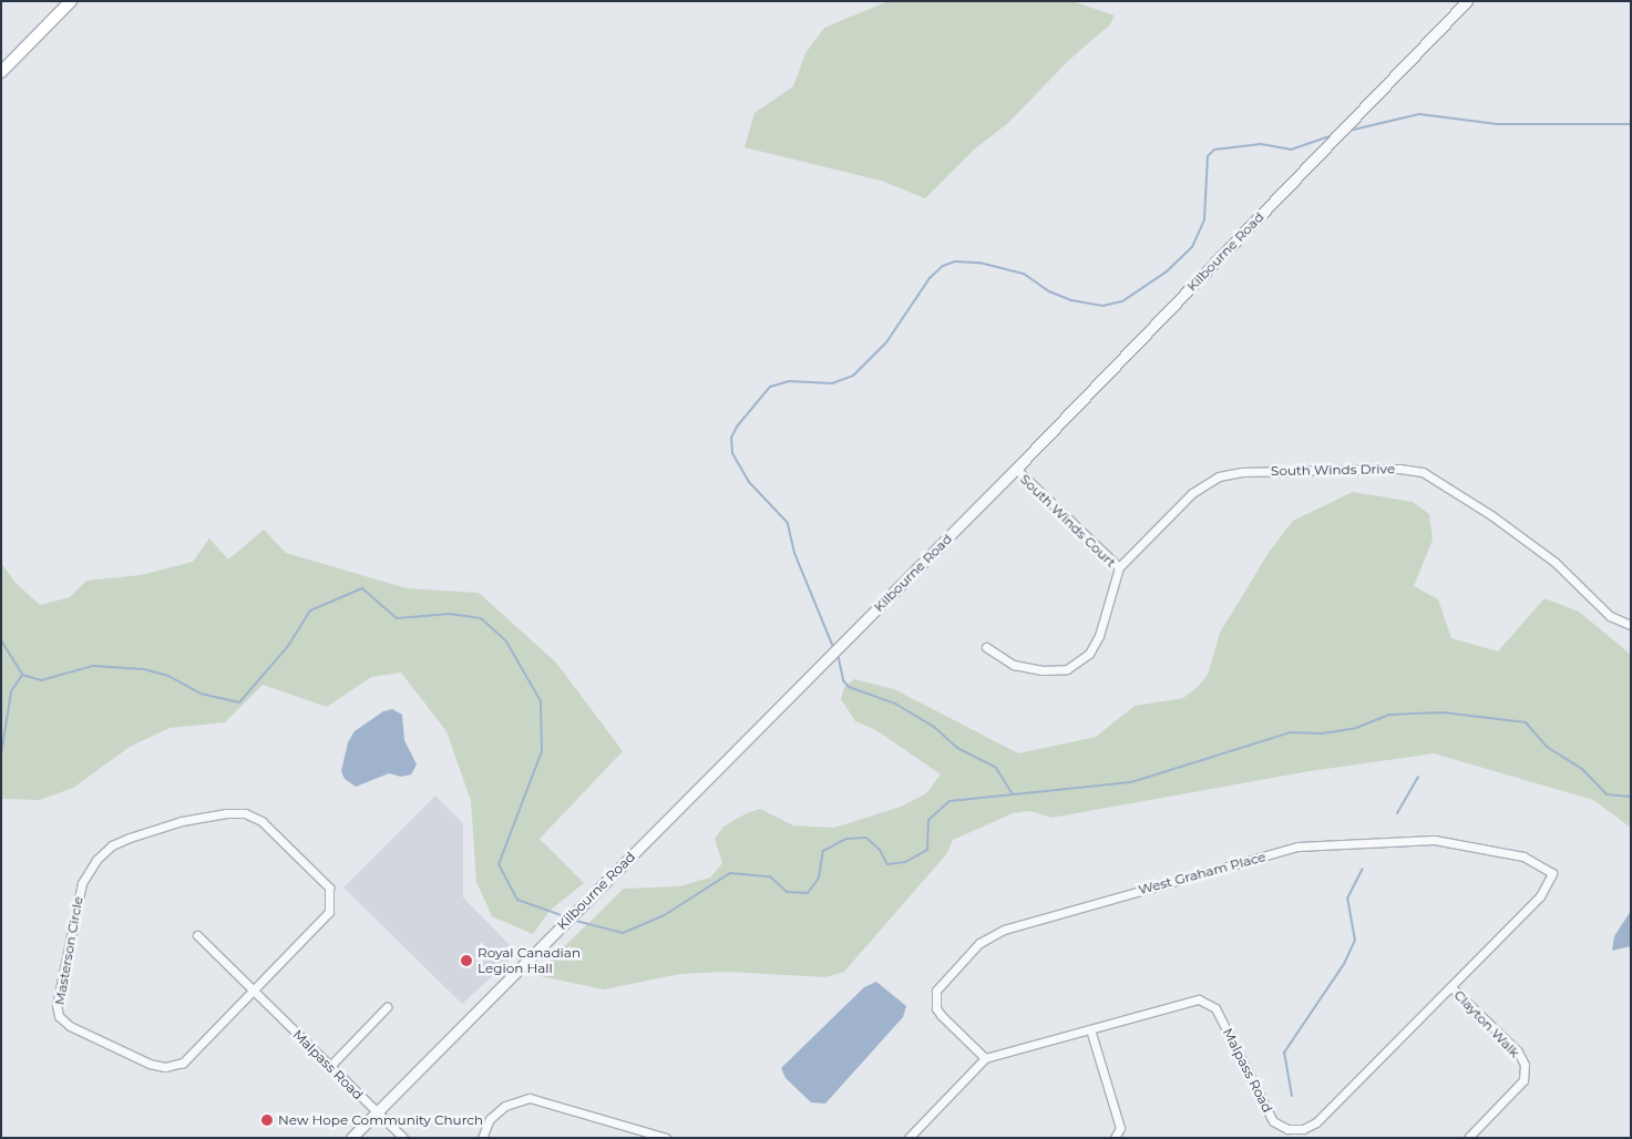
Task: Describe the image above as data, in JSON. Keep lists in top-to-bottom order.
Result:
{
  "streets": {
    "street": [
      "Kilbourne Road",
      "South Winds Drive",
      "South Winds Court",
      "West Graham Place",
      "Masterson Circle",
      "Clayton Walk",
      "Malpass Road"
    ]
  },
  "crossings": [
    ["Kilbourne Road", "South Winds Court"],
    ["Kilbourne Road", "Malpass Road"],
    ["South Winds Drive", "South Winds Court"],
    ["West Graham Place", "Malpass Road"],
    ["Masterson Circle", "Malpass Road"],
    ["Clayton Walk", "Malpass Road"]
  ],
  "places": ["Royal Canadian Legion Hall", "New Hope Community Church"]
}
